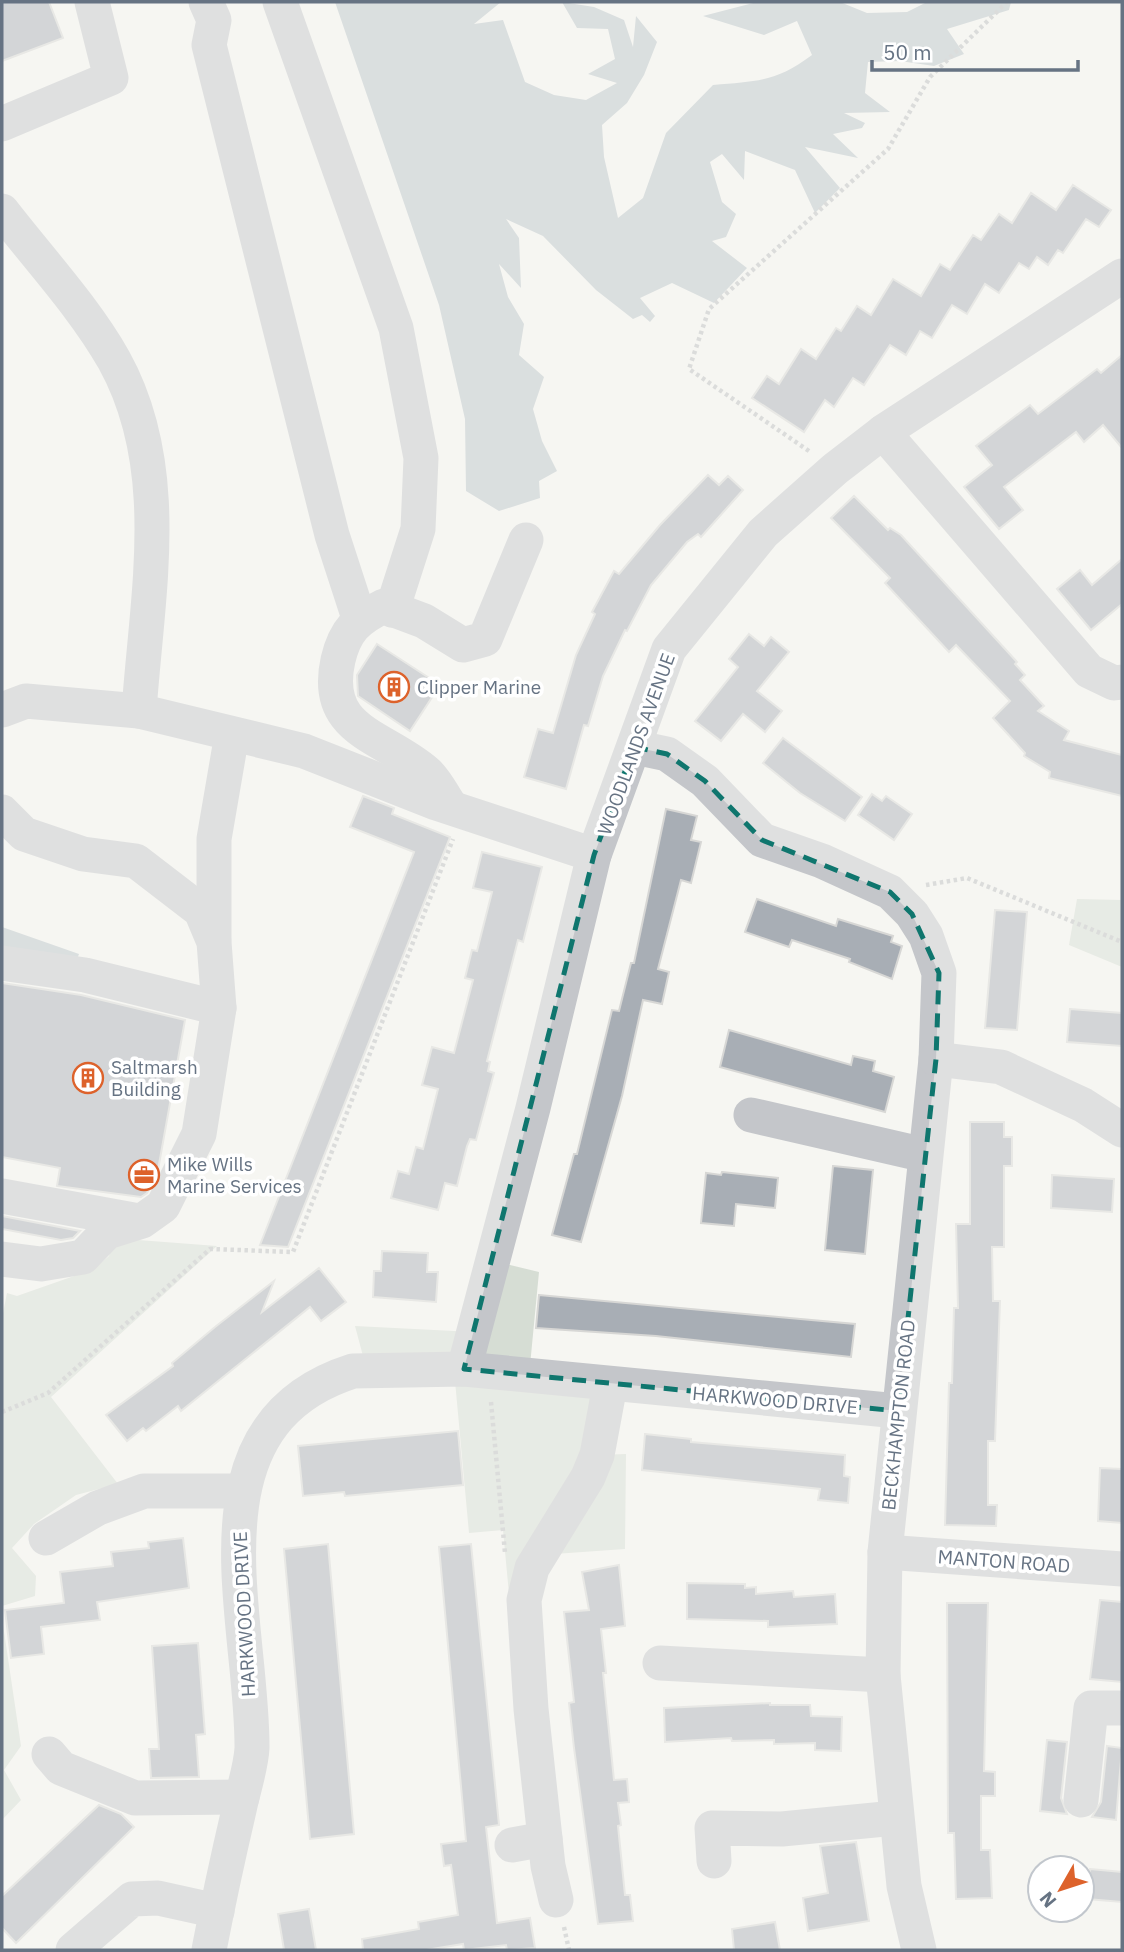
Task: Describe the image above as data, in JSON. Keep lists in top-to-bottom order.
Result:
{
  "streets": {
    "street": [
      "WOODLANDS AVENUE",
      "HARKWOOD DRIVE",
      "BECKHAMPTON ROAD",
      "MANTON ROAD"
    ]
  },
  "crossings": [
    ["WOODLANDS AVENUE", "HARKWOOD DRIVE"],
    ["WOODLANDS AVENUE", "BECKHAMPTON ROAD"],
    ["HARKWOOD DRIVE", "BECKHAMPTON ROAD"],
    ["BECKHAMPTON ROAD", "MANTON ROAD"]
  ],
  "places": {
    "building": ["Clipper Marine", "Saltmarsh Building"],
    "office": ["Mike Wills Marine Services"]
  },
  "scale_bar": "50 m",
  "north": "bottom left"
}
